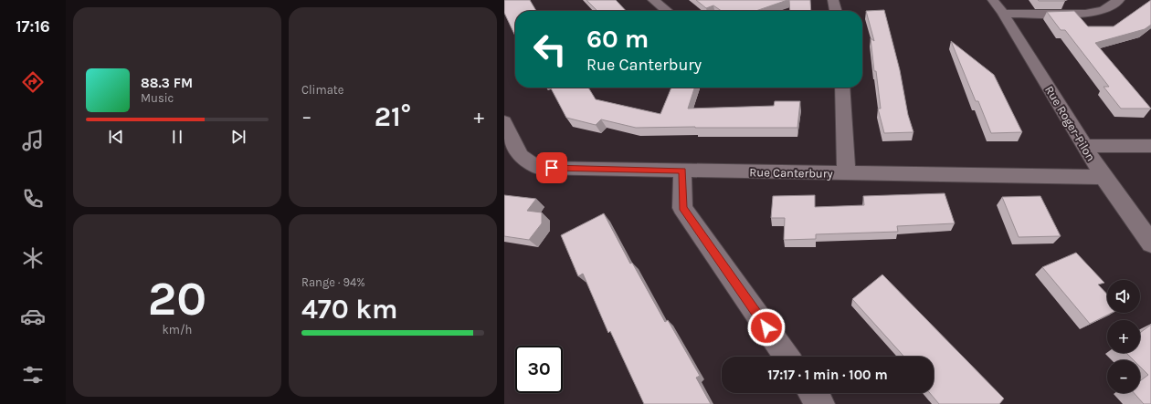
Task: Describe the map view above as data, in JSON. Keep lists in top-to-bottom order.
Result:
{
  "streets": {
    "street": ["Rue Roger-Pilon", "Rue Canterbury"]
  },
  "crossings": [
    ["Rue Roger-Pilon", "Rue Canterbury"]
  ],
  "page": {
    "tabs": "17:16",
    "tile": [
      "Climate",
      ["20", "km/h"],
      ["Range · 94%", "470 km"]
    ],
    "turn": ["60 m", "Rue Canterbury"],
    "song": ["88.3 FM", "Music"],
    "heat": ["−", "21°", "+"],
    "map_buttons": ["+", "−"],
    "limit": "30",
    "trip": "17:17 · 1 min · 100 m"
  }
}
